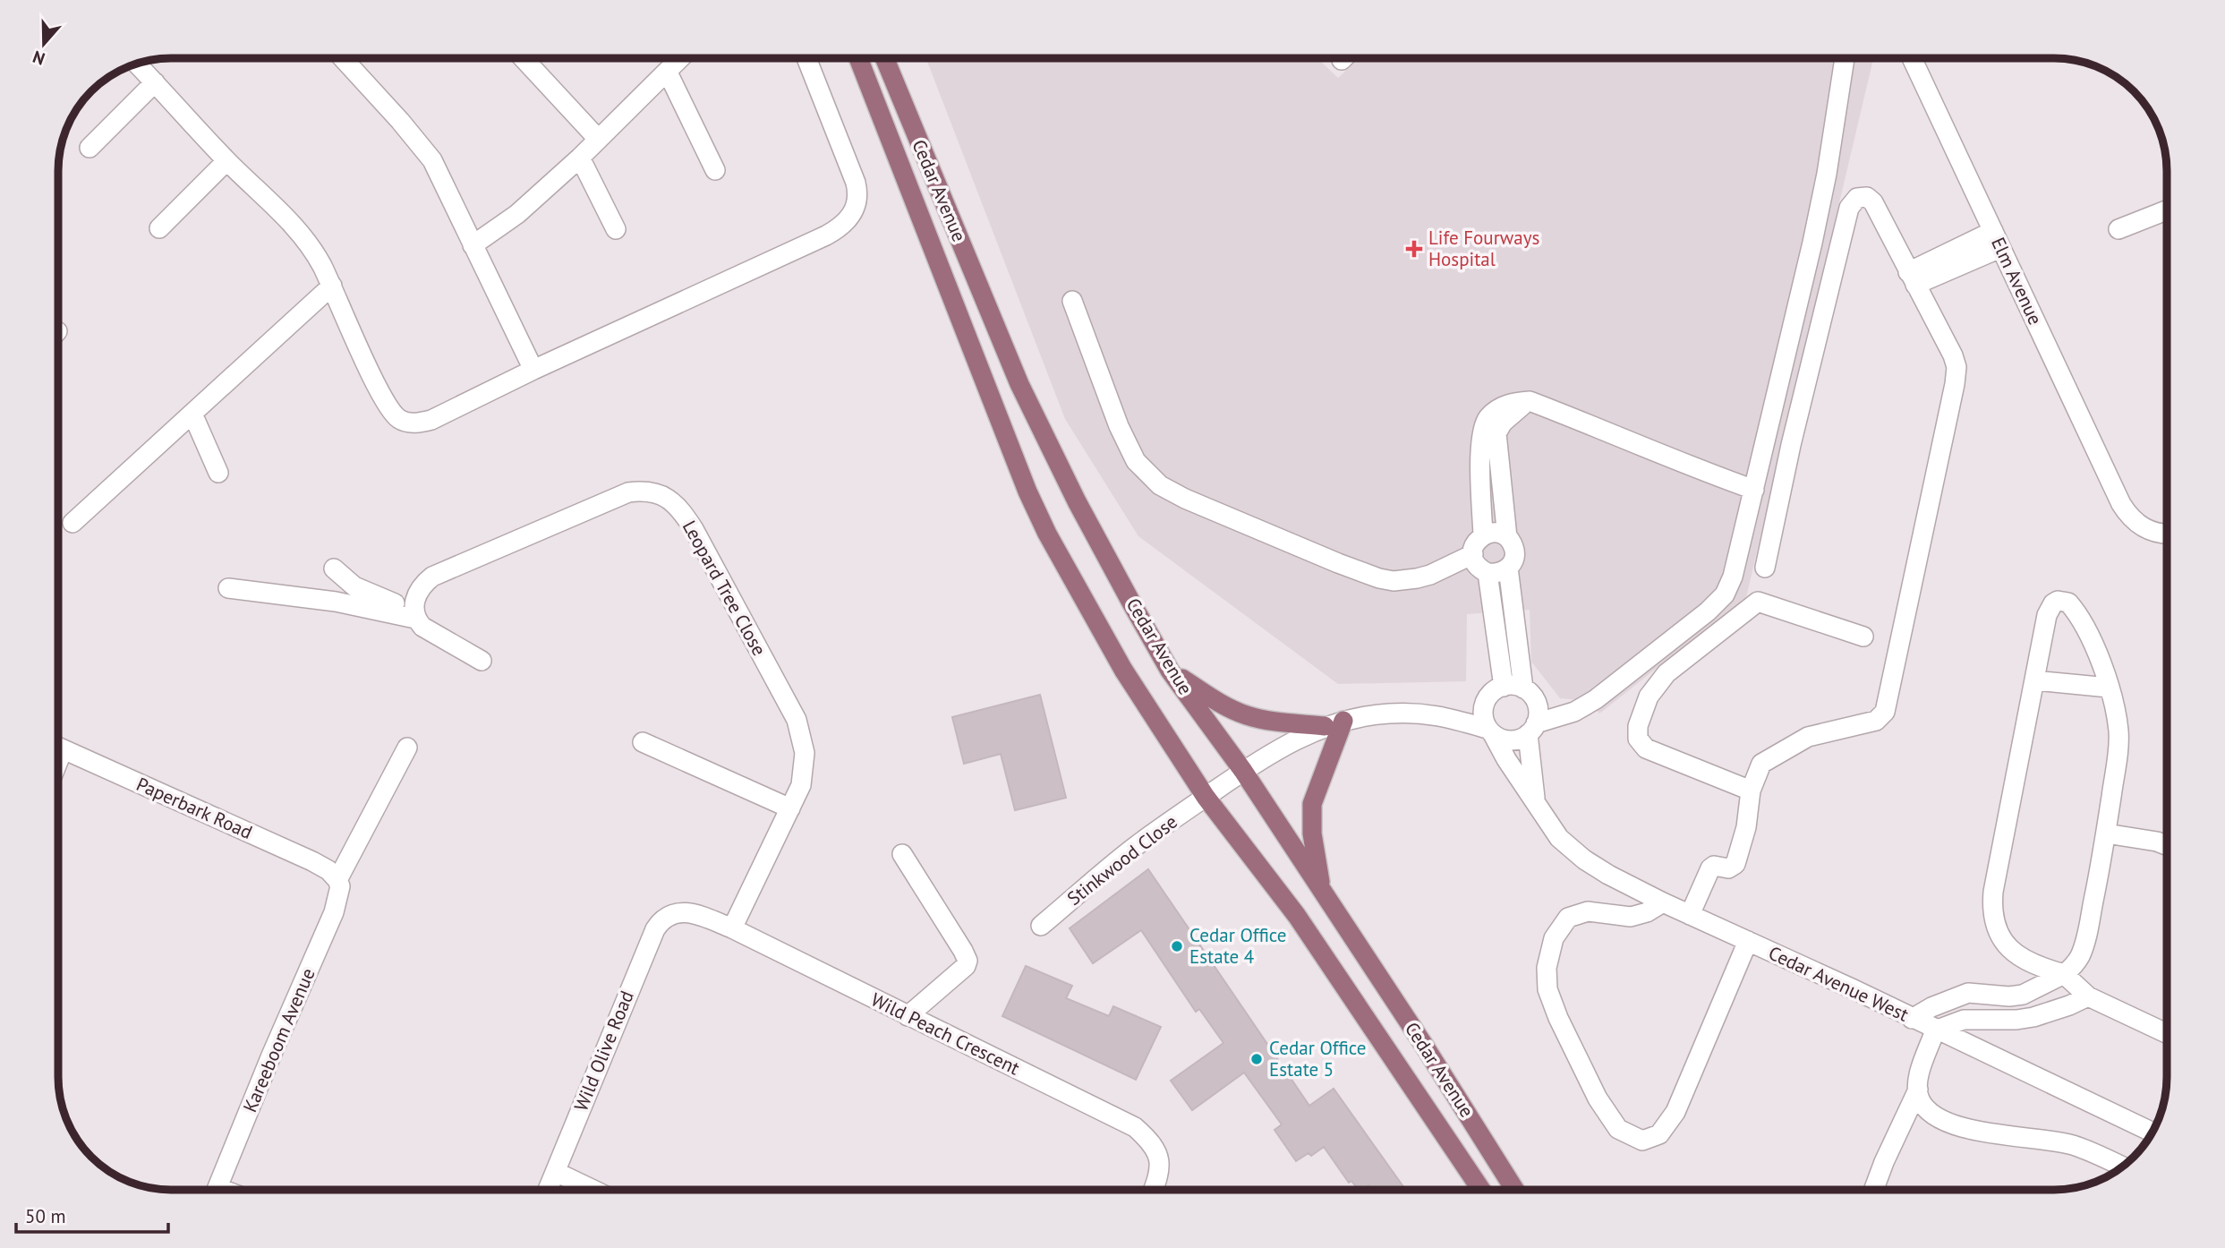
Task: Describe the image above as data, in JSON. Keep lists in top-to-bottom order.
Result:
{
  "streets": {
    "main road": ["Cedar Avenue"],
    "street": [
      "Elm Avenue",
      "Leopard Tree Close",
      "Paperbark Road",
      "Stinkwood Close",
      "Cedar Avenue West",
      "Wild Peach Crescent",
      "Kareeboom Avenue",
      "Wild Olive Road"
    ]
  },
  "crossings": [
    ["Cedar Avenue", "Stinkwood Close"],
    ["Leopard Tree Close", "Wild Peach Crescent"],
    ["Paperbark Road", "Kareeboom Avenue"],
    ["Wild Peach Crescent", "Wild Olive Road"]
  ],
  "places": {
    "health": ["Life Fourways Hospital"],
    "other": ["Cedar Office Estate 4", "Cedar Office Estate 5"]
  },
  "scale_bar": "50 m",
  "north": "bottom"
}
